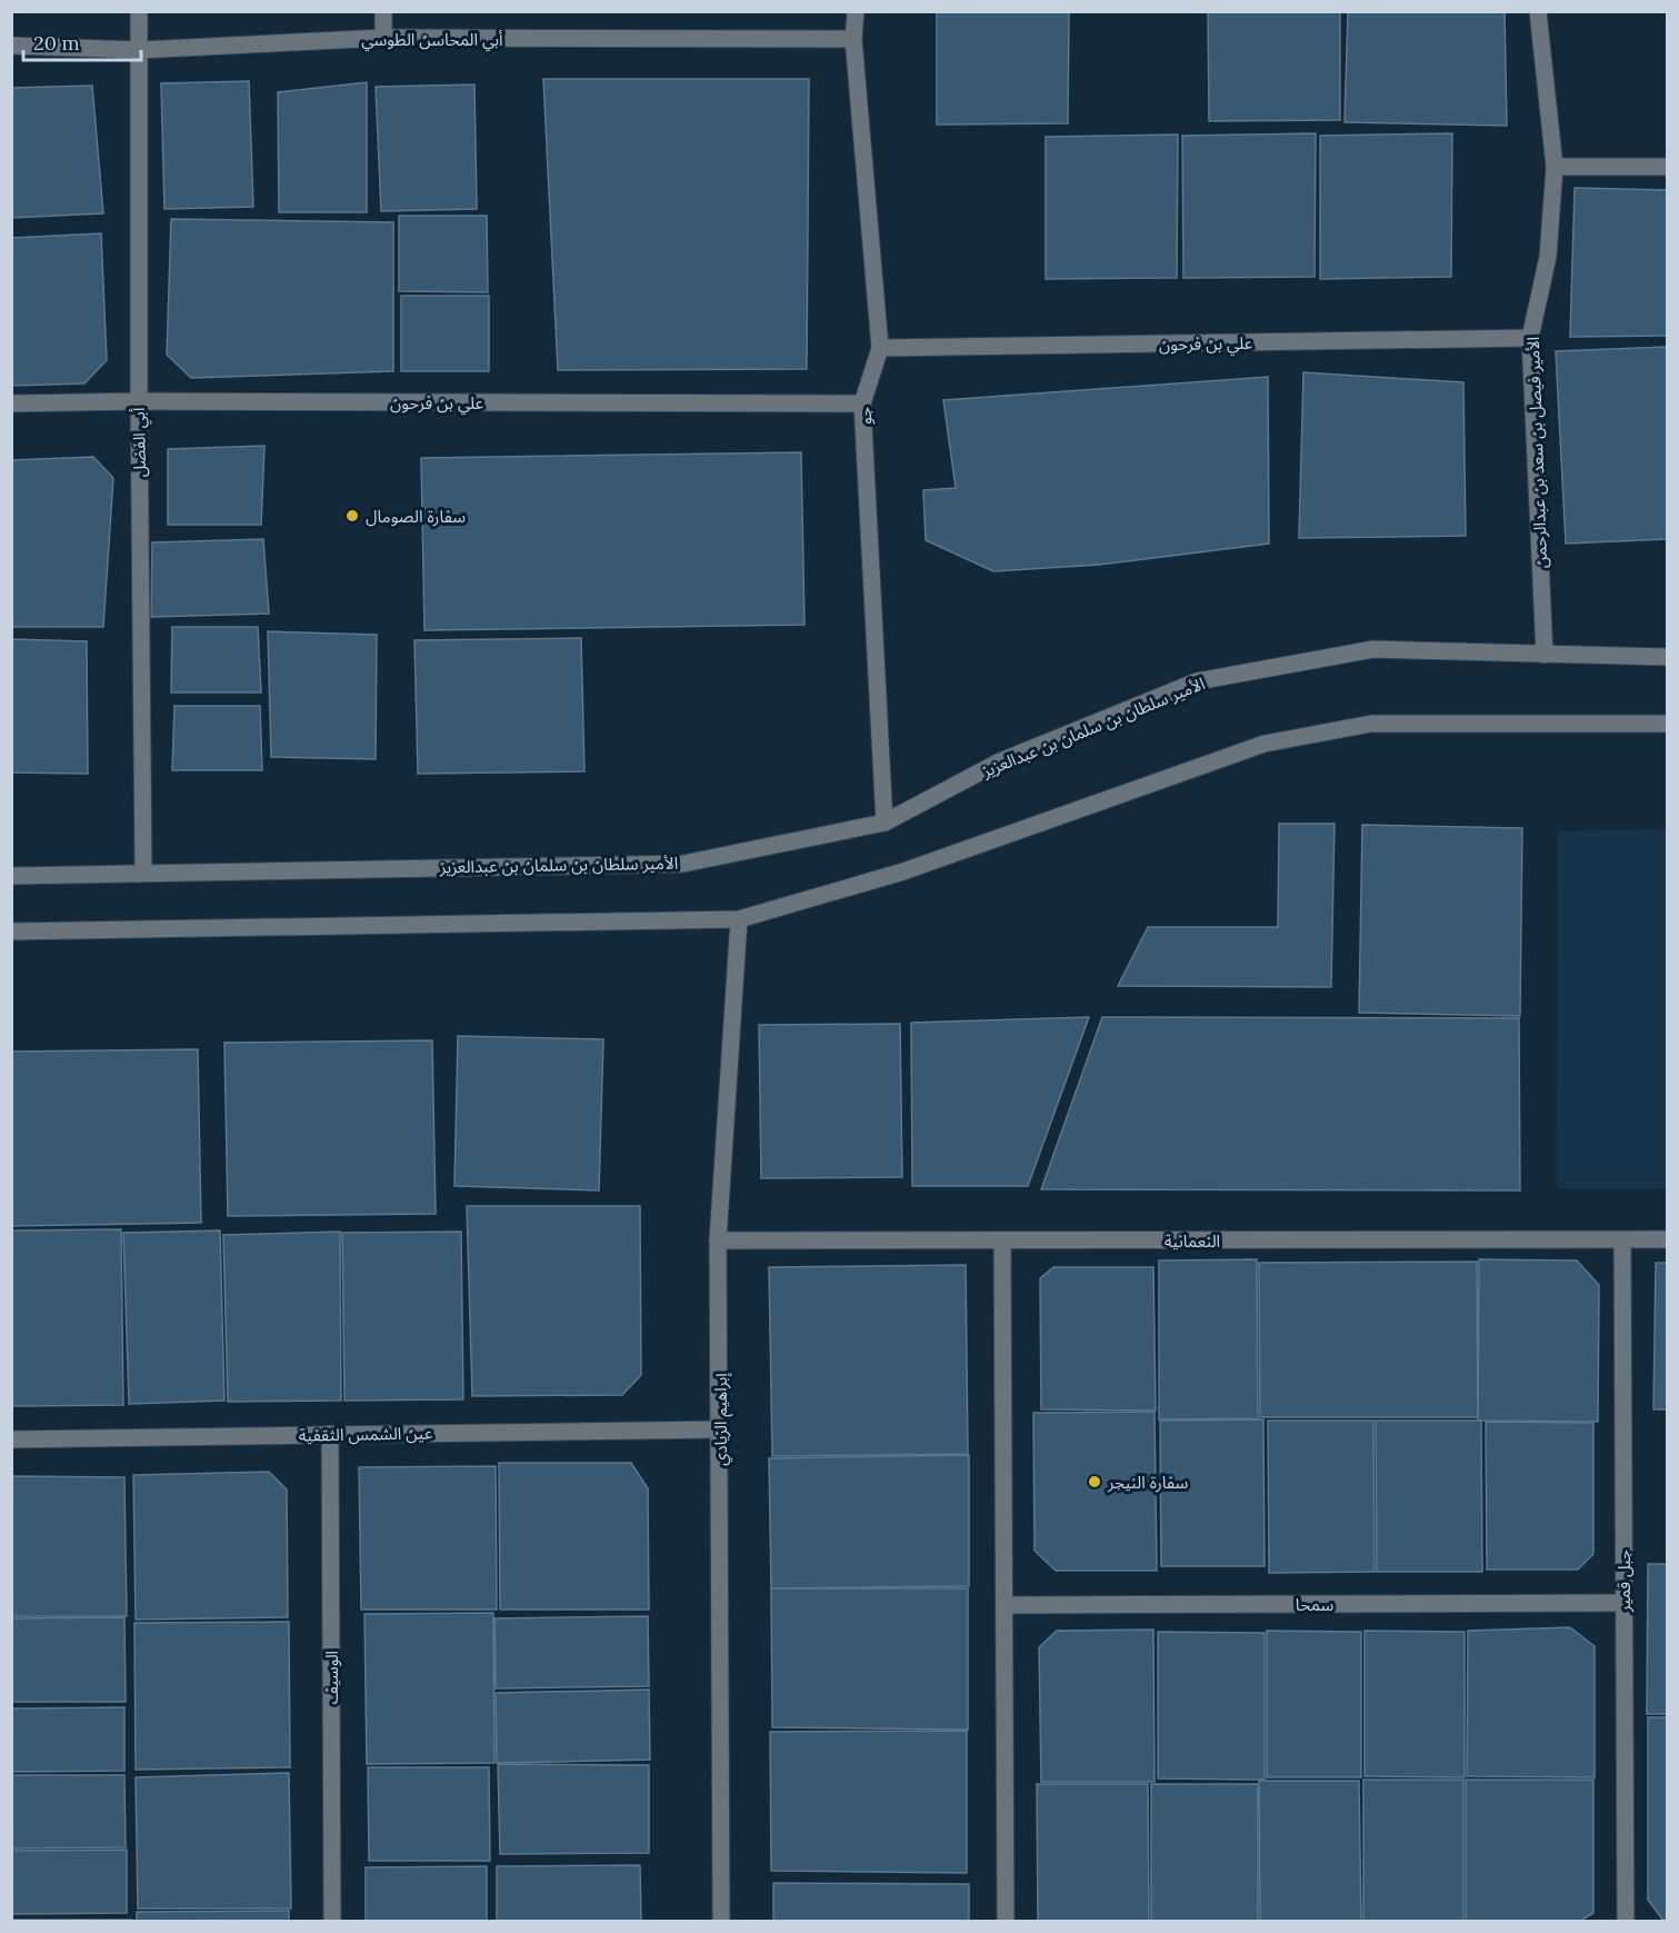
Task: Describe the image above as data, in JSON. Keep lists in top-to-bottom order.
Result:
{
  "streets": {
    "street": [
      "أبي المحاسن الطوسي",
      "علي بن فرحون",
      "جو",
      "أبي الفضل",
      "الأمير فيصل بن سعد بن عبدالرحمن",
      "الأمير سلطان بن سلمان بن عبدالعزيز",
      "النعمانية",
      "إبراهيم الزيادي",
      "عين الشمس الثقفية",
      "جبل قمير",
      "سمحا",
      "الوسيف"
    ]
  },
  "crossings": [
    ["أبي المحاسن الطوسي", "جو"],
    ["أبي المحاسن الطوسي", "أبي الفضل"],
    ["علي بن فرحون", "جو"],
    ["علي بن فرحون", "أبي الفضل"],
    ["علي بن فرحون", "الأمير فيصل بن سعد بن عبدالرحمن"],
    ["جو", "الأمير سلطان بن سلمان بن عبدالعزيز"],
    ["أبي الفضل", "الأمير سلطان بن سلمان بن عبدالعزيز"],
    ["الأمير فيصل بن سعد بن عبدالرحمن", "الأمير سلطان بن سلمان بن عبدالعزيز"],
    ["النعمانية", "إبراهيم الزيادي"],
    ["النعمانية", "جبل قمير"],
    ["إبراهيم الزيادي", "عين الشمس الثقفية"],
    ["عين الشمس الثقفية", "الوسيف"],
    ["جبل قمير", "سمحا"]
  ],
  "places": ["سفارة الصومال", "سفارة النيجر"],
  "scale_bar": "20 m"
}
